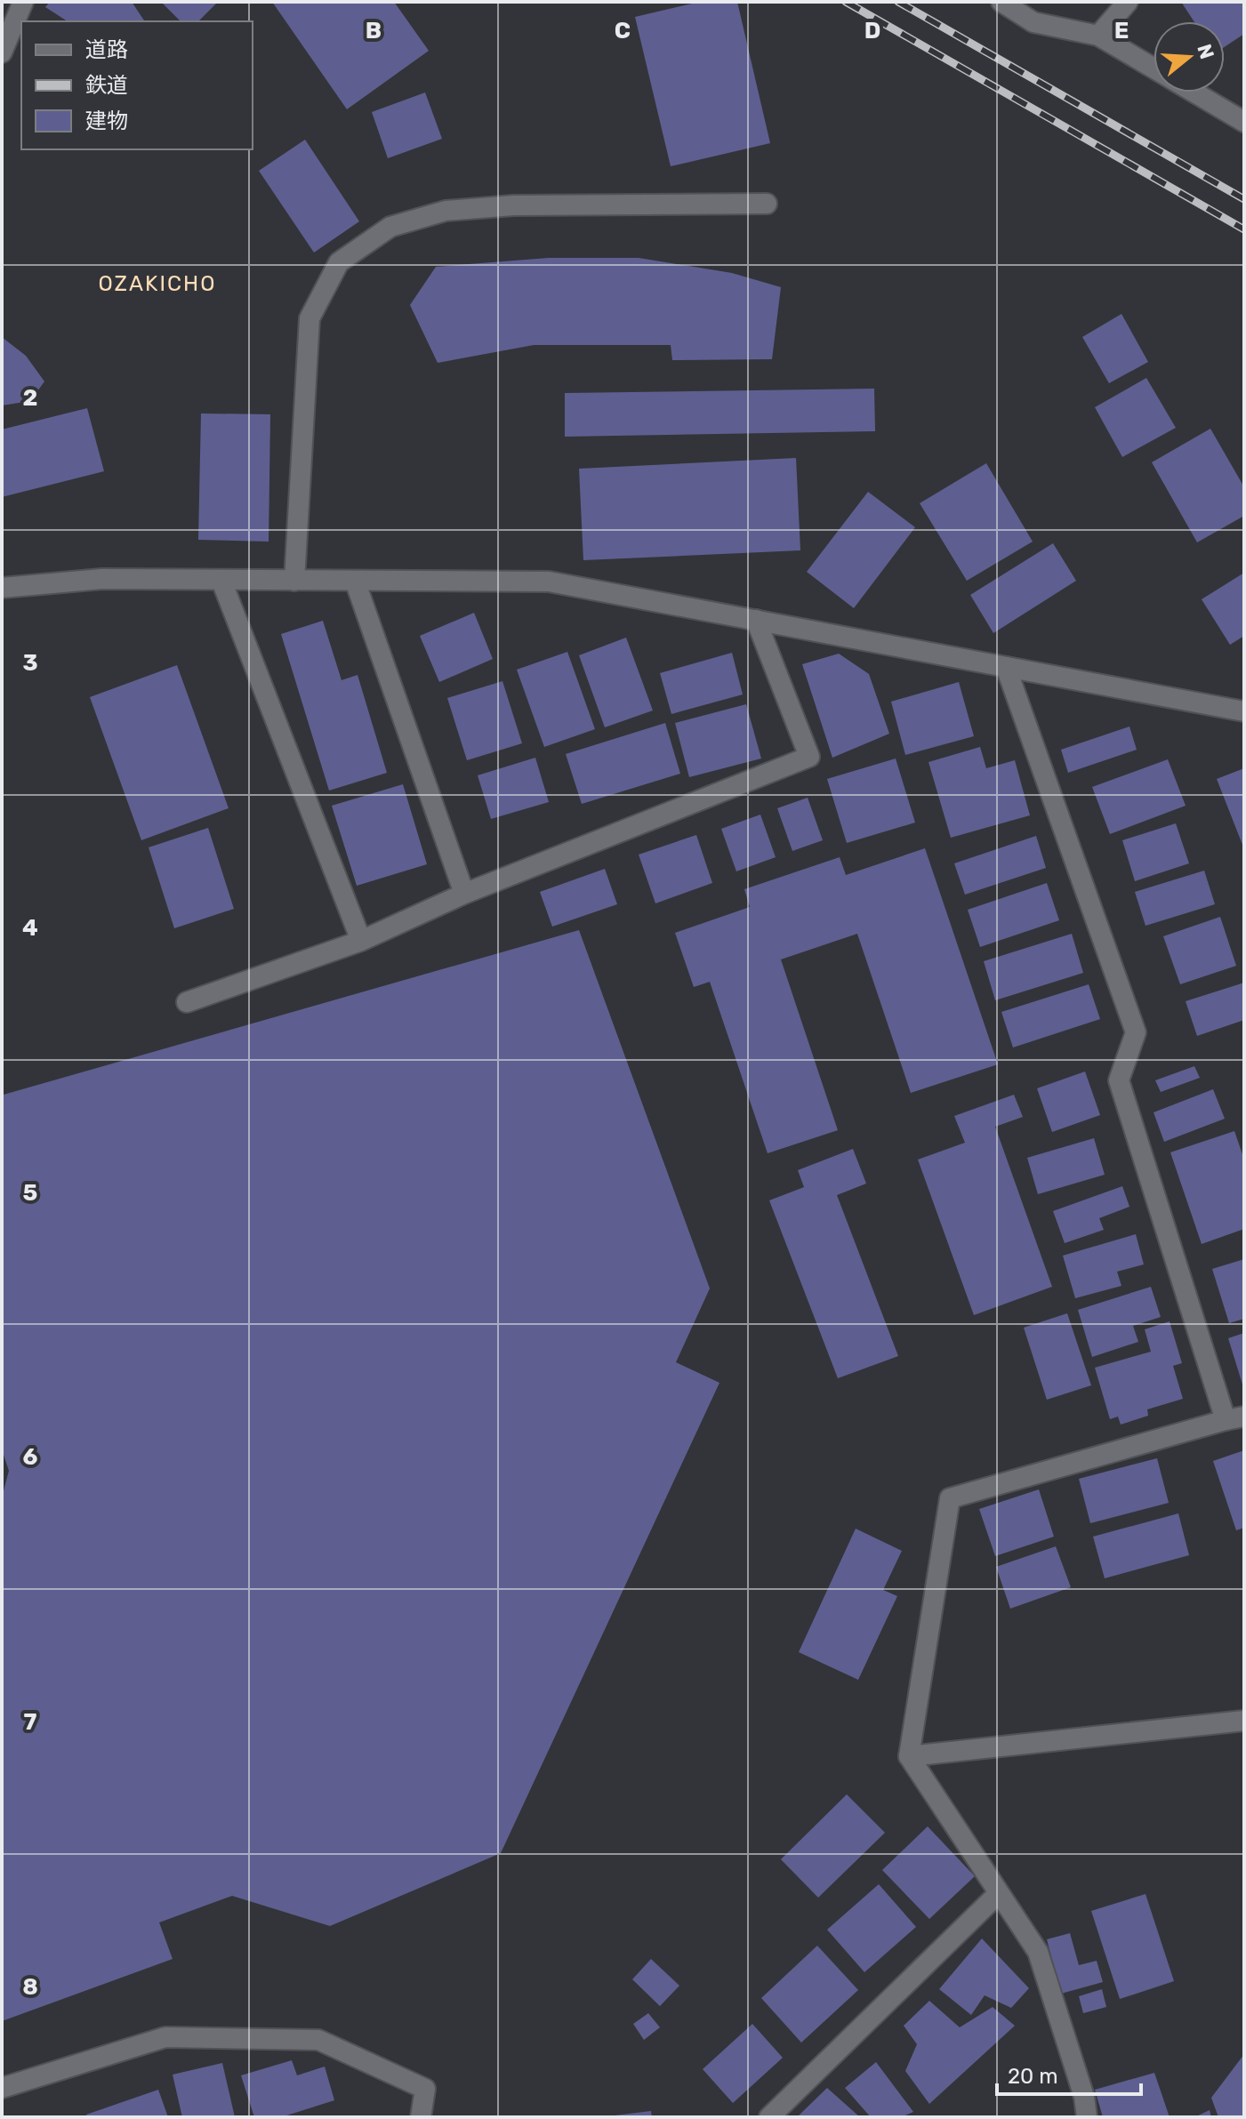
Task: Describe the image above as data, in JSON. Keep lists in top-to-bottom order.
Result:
{
  "districts": ["OZAKICHO"],
  "legend": ["道路", "鉄道", "建物"],
  "scale_bar": "20 m",
  "north": "right",
  "grid": {
    "columns": [
      "B",
      "C",
      "D",
      "E"
    ],
    "rows": [
      "2",
      "3",
      "4",
      "5",
      "6",
      "7",
      "8"
    ]
  }
}
